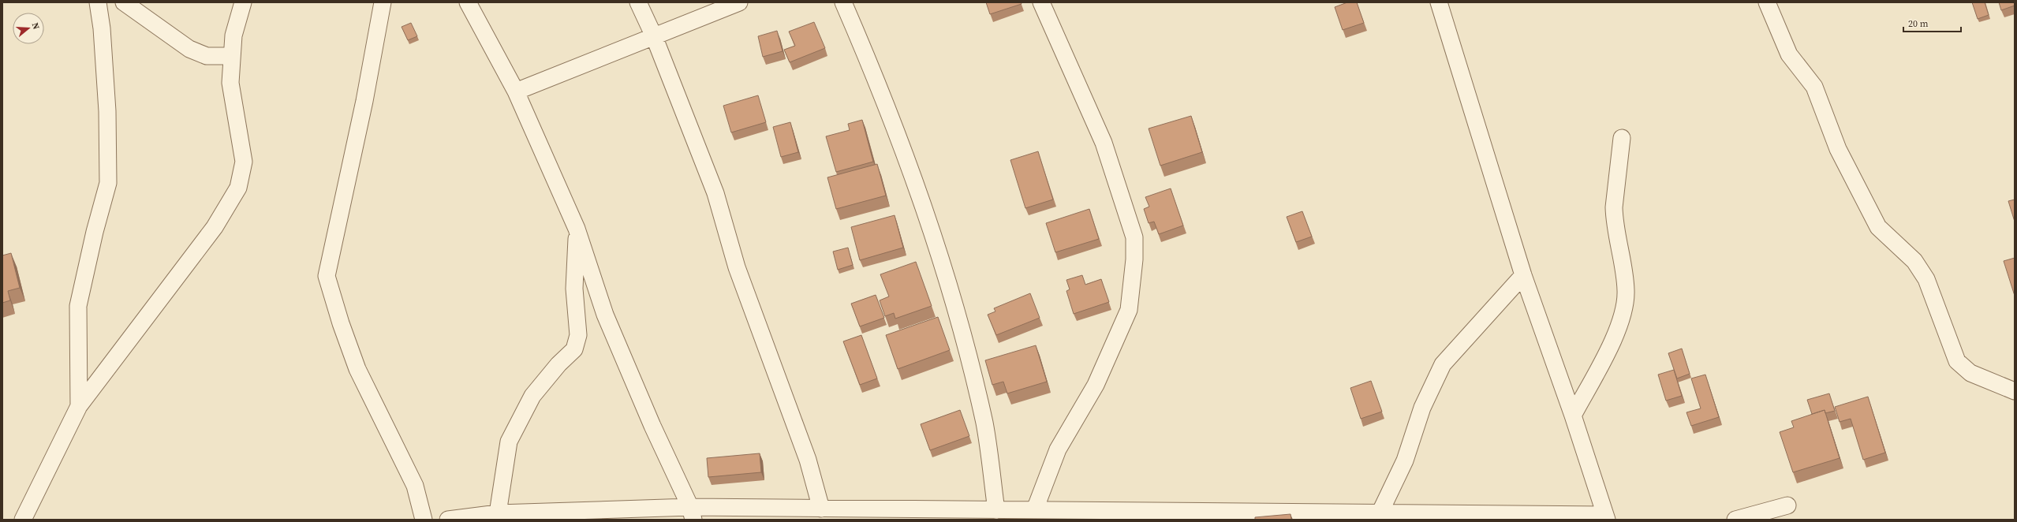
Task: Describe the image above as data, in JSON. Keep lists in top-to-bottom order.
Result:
{
  "scale_bar": "20 m",
  "north": "right"
}
